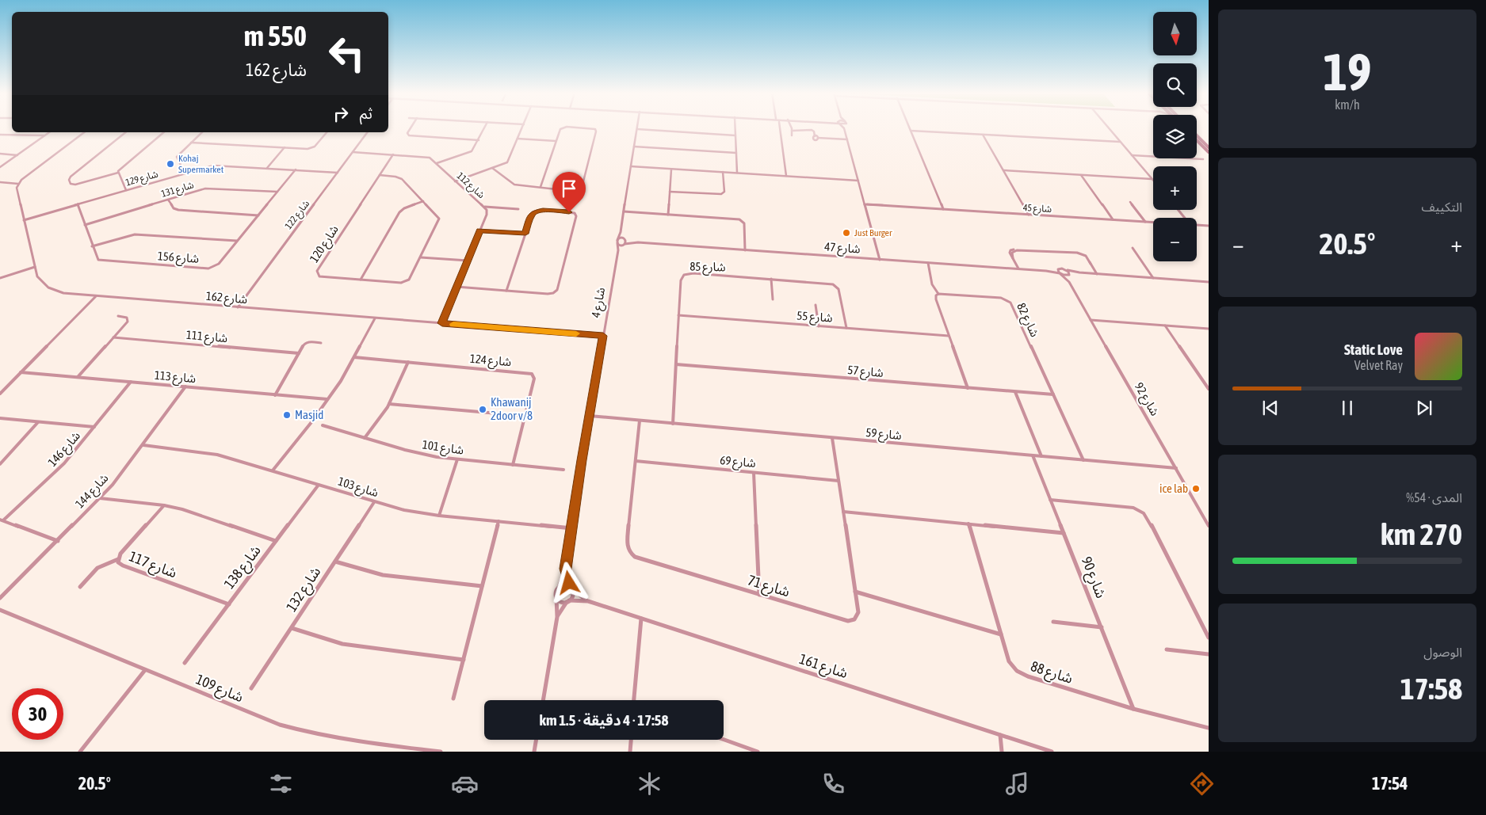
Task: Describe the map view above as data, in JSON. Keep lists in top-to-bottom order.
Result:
{
  "streets": {
    "street": [
      "شارع 129",
      "شارع 112",
      "شارع 131",
      "شارع 45",
      "شارع 122",
      "شارع 120",
      "شارع 47",
      "شارع 156",
      "شارع 85",
      "شارع 162",
      "شارع 4",
      "شارع 55",
      "شارع 82",
      "شارع 111",
      "شارع 124",
      "شارع 57",
      "شارع 113",
      "شارع 92",
      "شارع 59",
      "شارع 101",
      "شارع 146",
      "شارع 69",
      "شارع 103",
      "شارع 144",
      "شارع 117",
      "شارع 138",
      "شارع 90",
      "شارع 71",
      "شارع 132",
      "شارع 161",
      "شارع 88",
      "شارع 109"
    ]
  },
  "crossings": [
    ["شارع 129", "شارع 122"],
    ["شارع 129", "شارع 156"],
    ["شارع 129", "شارع 162"],
    ["شارع 112", "شارع 122"],
    ["شارع 112", "شارع 120"],
    ["شارع 112", "شارع 162"],
    ["شارع 131", "شارع 156"],
    ["شارع 122", "شارع 162"],
    ["شارع 47", "شارع 4"],
    ["شارع 47", "شارع 92"],
    ["شارع 85", "شارع 55"],
    ["شارع 85", "شارع 57"],
    ["شارع 85", "شارع 59"],
    ["شارع 162", "شارع 4"],
    ["شارع 4", "شارع 59"],
    ["شارع 4", "شارع 103"],
    ["شارع 4", "شارع 161"],
    ["شارع 82", "شارع 57"],
    ["شارع 82", "شارع 59"],
    ["شارع 124", "شارع 101"],
    ["شارع 113", "شارع 146"],
    ["شارع 113", "شارع 144"],
    ["شارع 92", "شارع 59"],
    ["شارع 59", "شارع 90"],
    ["شارع 59", "شارع 71"],
    ["شارع 69", "شارع 71"],
    ["شارع 103", "شارع 144"],
    ["شارع 103", "شارع 138"],
    ["شارع 103", "شارع 132"],
    ["شارع 117", "شارع 138"],
    ["شارع 90", "شارع 88"]
  ],
  "places": [
    "Kohaj Supermarket",
    "Just Burger",
    "Khawanij 2door v/8",
    "Masjid",
    "ice lab"
  ],
  "north": "bottom",
  "page": {
    "tile": [
      ["19", "km/h"],
      "التكييف",
      ["المدى · 54%", "270 km"],
      ["الوصول", "17:58"]
    ],
    "map_buttons": ["+", "−"],
    "turn": ["550 m", "شارع 162"],
    "then": "ثم",
    "heat": ["−", "20.5°", "+"],
    "song": ["Static Love", "Velvet Ray"],
    "limit": "30",
    "trip": "17:58 · 4 دقيقة · 1.5 km",
    "tabs": ["17:54", "20.5°"]
  }
}
